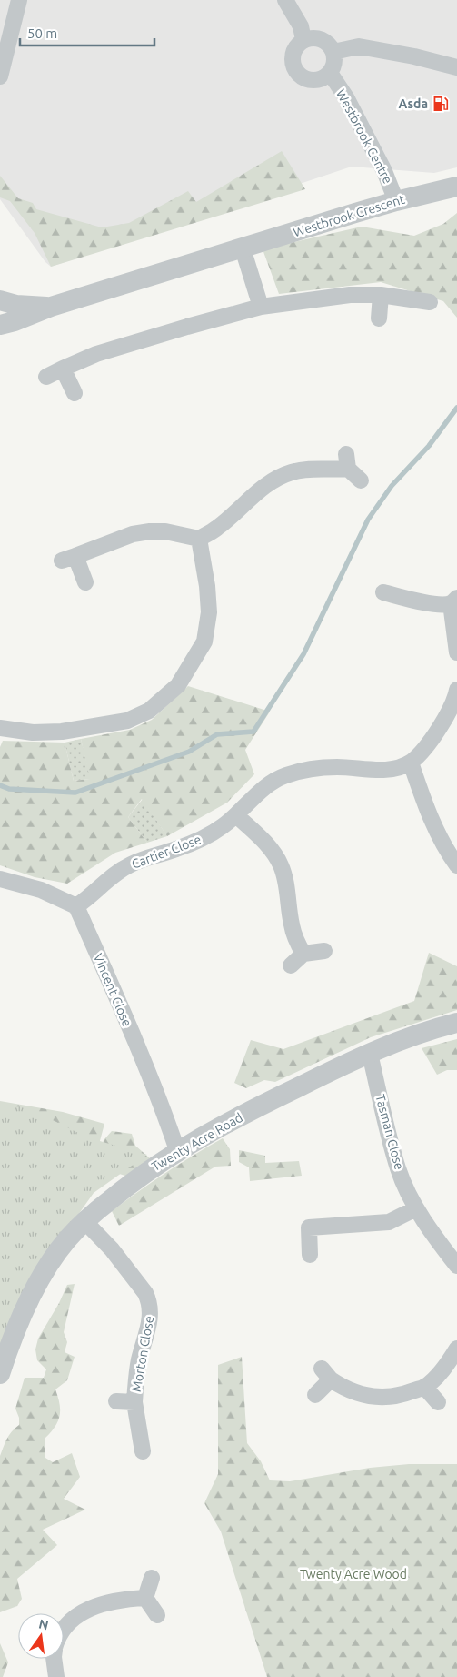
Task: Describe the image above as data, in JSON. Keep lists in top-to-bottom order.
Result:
{
  "streets": {
    "street": [
      "Westbrook Centre",
      "Westbrook Crescent",
      "Cartier Close",
      "Vincent Close",
      "Tasman Close",
      "Twenty Acre Road",
      "Morton Close"
    ]
  },
  "crossings": [
    ["Westbrook Centre", "Westbrook Crescent"],
    ["Cartier Close", "Vincent Close"],
    ["Vincent Close", "Twenty Acre Road"],
    ["Tasman Close", "Twenty Acre Road"],
    ["Twenty Acre Road", "Morton Close"]
  ],
  "parks": ["Twenty Acre Wood"],
  "places": {
    "fuel station": ["Asda"]
  },
  "scale_bar": "50 m",
  "north": "top"
}
